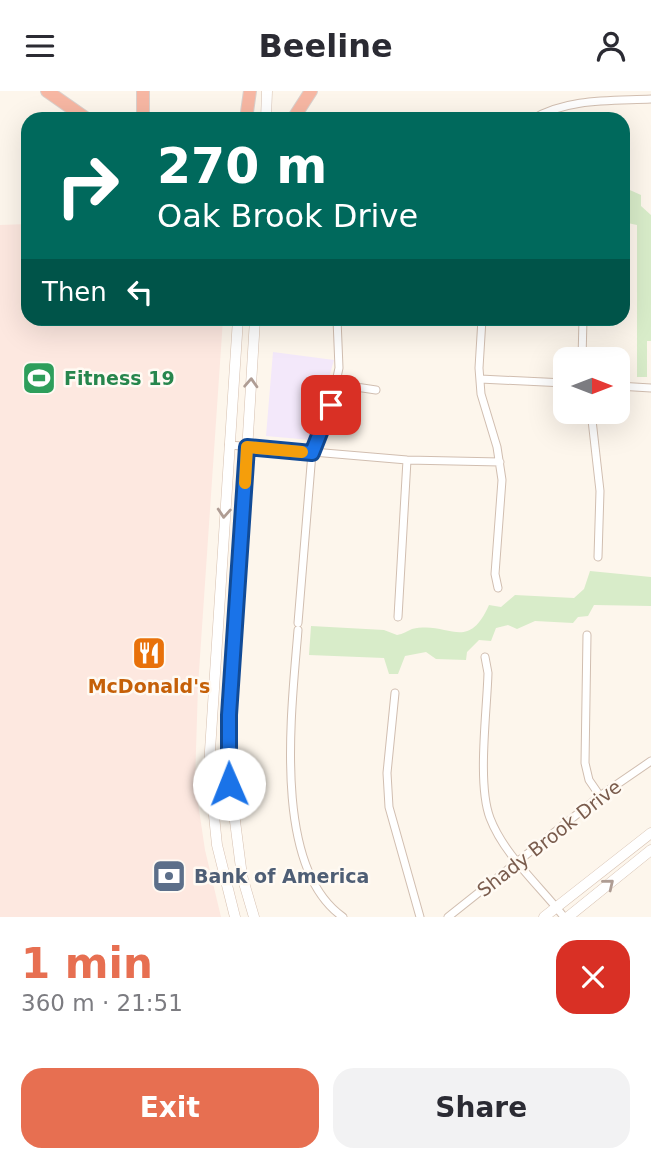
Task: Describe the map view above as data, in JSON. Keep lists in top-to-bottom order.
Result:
{
  "streets": {
    "street": ["Shady Brook Drive"]
  },
  "places": {
    "sports": ["Fitness 19"],
    "restaurant": ["McDonald's"],
    "bank": ["Bank of America"]
  },
  "north": "right",
  "page": {
    "header": "Beeline",
    "turn": ["270 m", "Oak Brook Drive"],
    "then": "Then",
    "heading": ["1 min", "360 m · 21:51"],
    "buttons": ["Exit", "Share"]
  }
}
